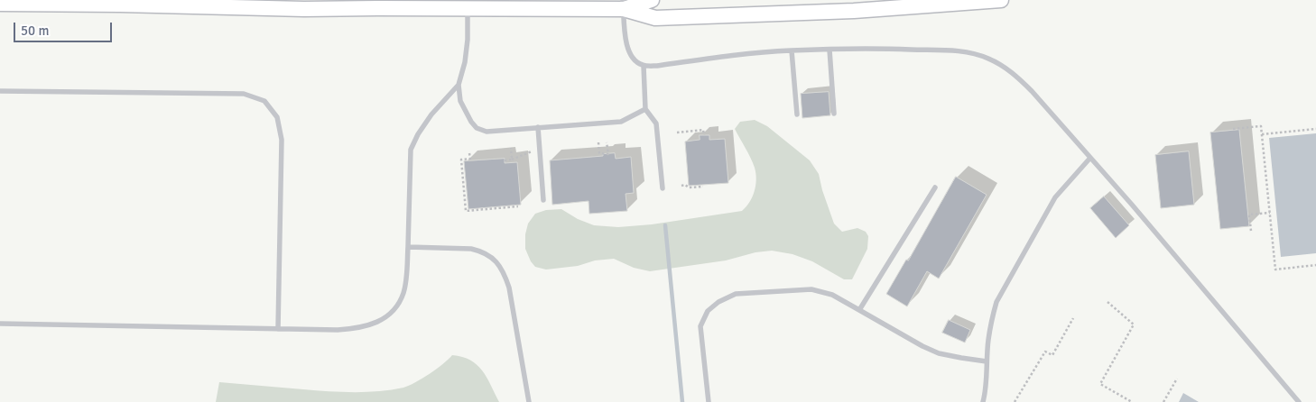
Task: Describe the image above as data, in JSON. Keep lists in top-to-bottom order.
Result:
{
  "scale_bar": "50 m"
}
